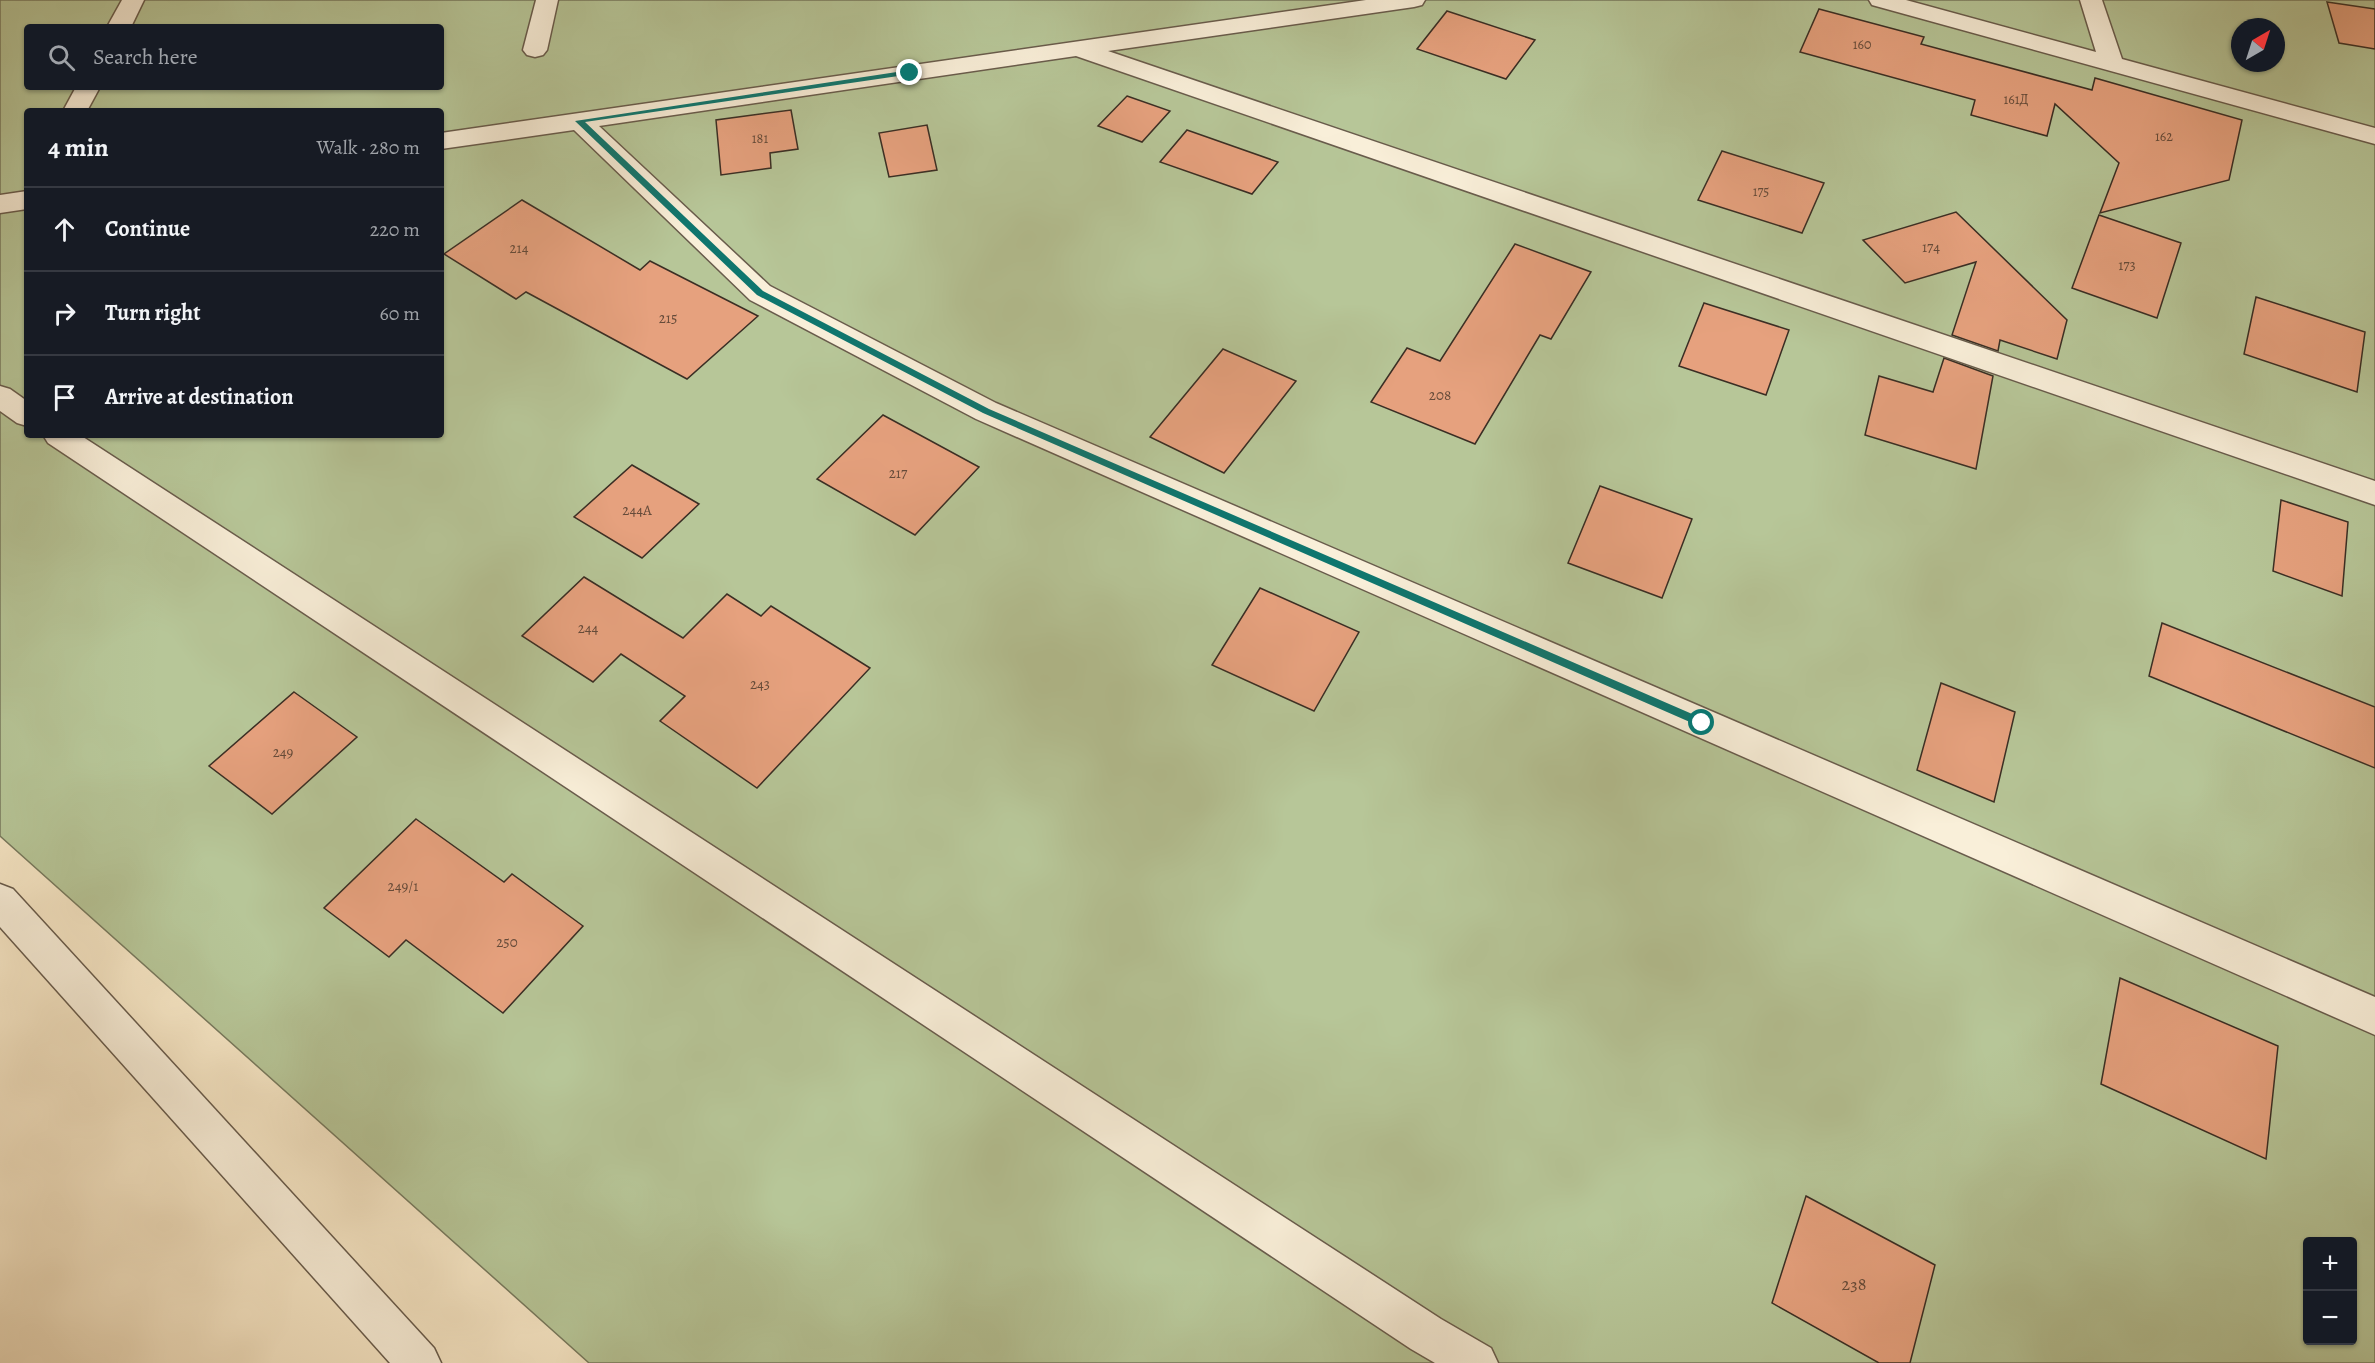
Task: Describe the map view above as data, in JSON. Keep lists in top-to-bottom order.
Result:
{
  "house_numbers": [
    "160",
    "161Д",
    "162",
    "181",
    "175",
    "174",
    "214",
    "173",
    "215",
    "208",
    "217",
    "244А",
    "244",
    "243",
    "249",
    "249/1",
    "250",
    "238"
  ],
  "north": "top right",
  "page": {
    "search": "Search here",
    "heading": ["4 min", "Walk · 280 m"],
    "list": [
      ["Continue", "220 m"],
      ["Turn right", "60 m"],
      "Arrive at destination"
    ],
    "map_buttons": ["+", "−"]
  }
}
